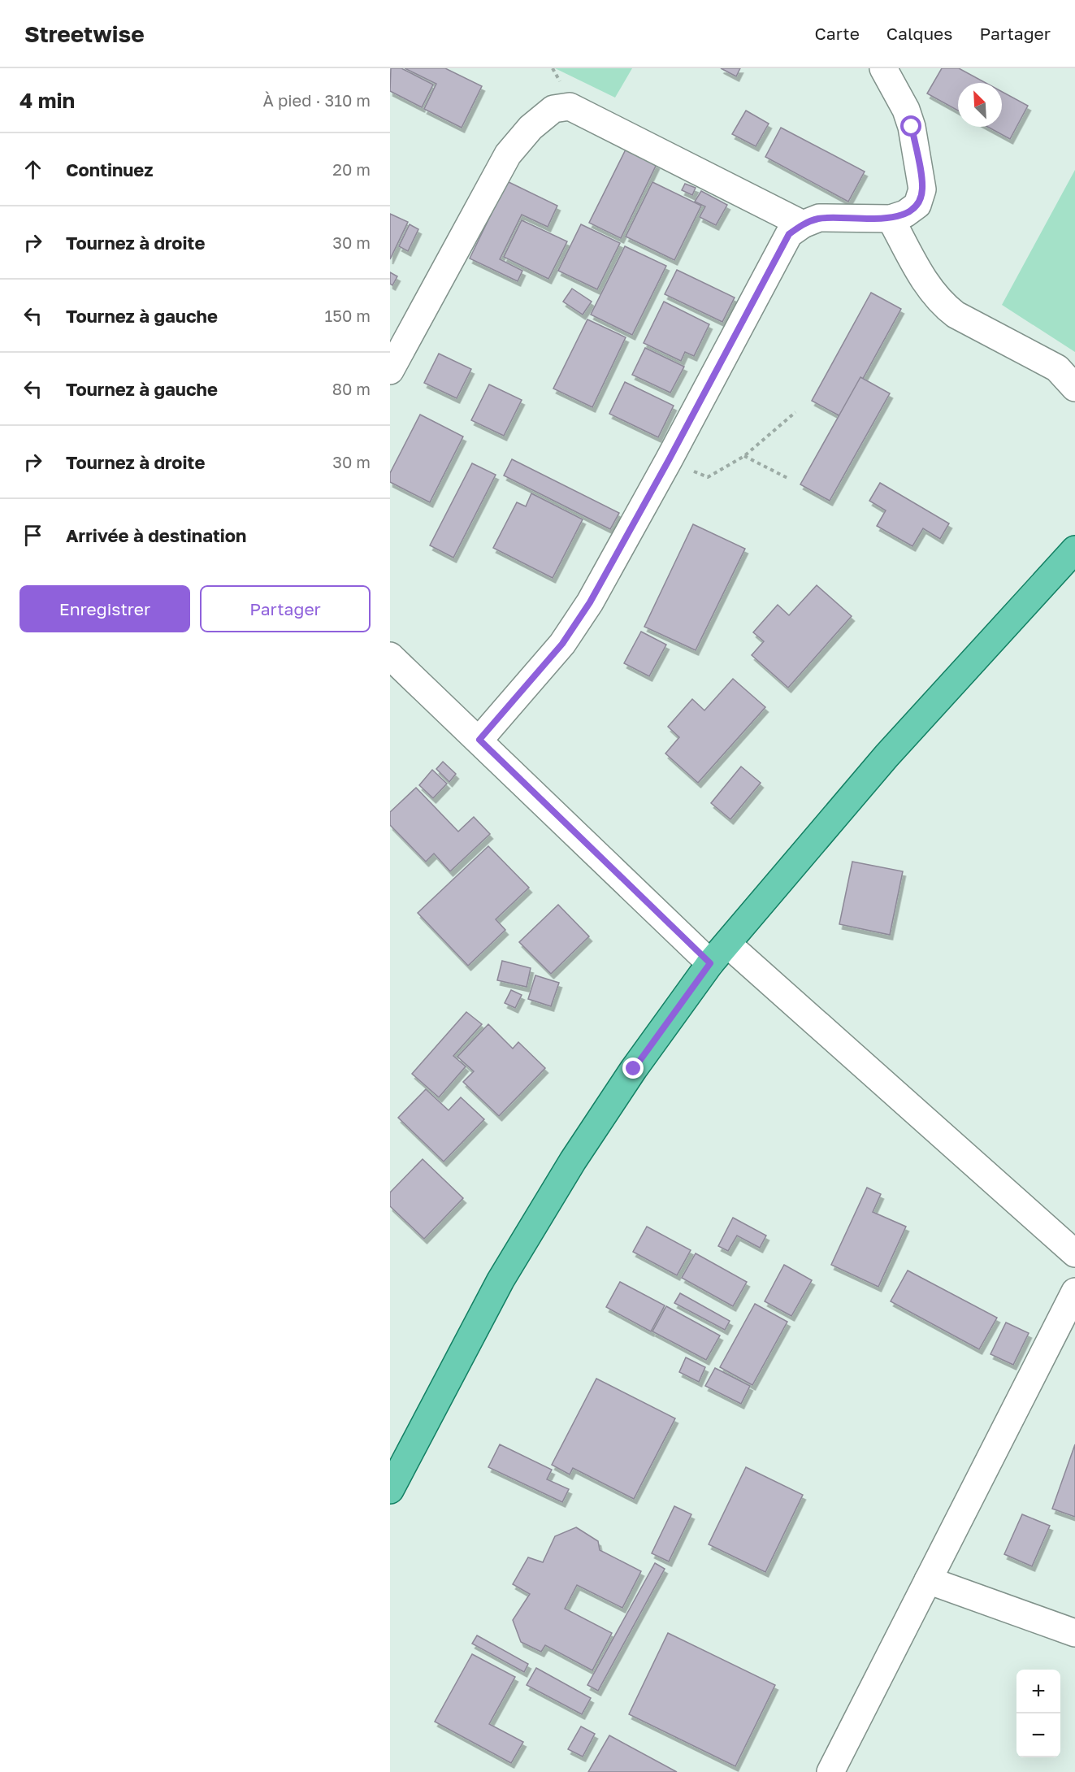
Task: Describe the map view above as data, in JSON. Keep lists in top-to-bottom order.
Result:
{
  "north": "top left",
  "page": {
    "header": "Streetwise",
    "nav": ["Carte", "Calques", "Partager"],
    "heading": ["4 min", "À pied · 310 m"],
    "list": [
      ["Continuez", "20 m"],
      ["Tournez à droite", "30 m"],
      ["Tournez à gauche", "150 m"],
      ["Tournez à gauche", "80 m"],
      ["Tournez à droite", "30 m"],
      "Arrivée à destination"
    ],
    "buttons": ["Enregistrer", "Partager"],
    "map_buttons": ["+", "−"]
  }
}
